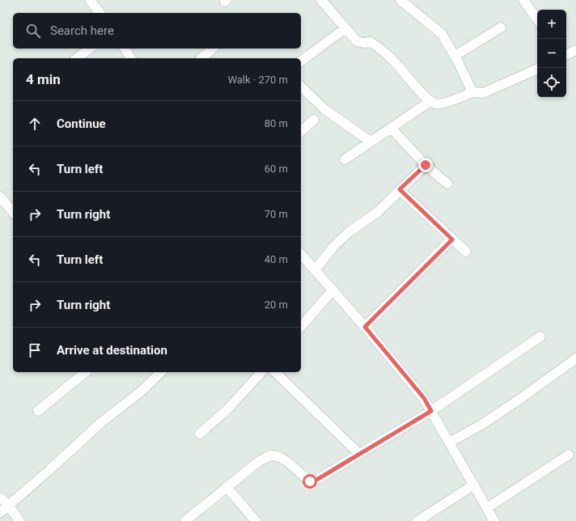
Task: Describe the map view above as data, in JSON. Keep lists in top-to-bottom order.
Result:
{
  "page": {
    "map_buttons": ["+", "−"],
    "search": "Search here",
    "heading": ["4 min", "Walk · 270 m"],
    "list": [
      ["Continue", "80 m"],
      ["Turn left", "60 m"],
      ["Turn right", "70 m"],
      ["Turn left", "40 m"],
      ["Turn right", "20 m"],
      "Arrive at destination"
    ]
  }
}
